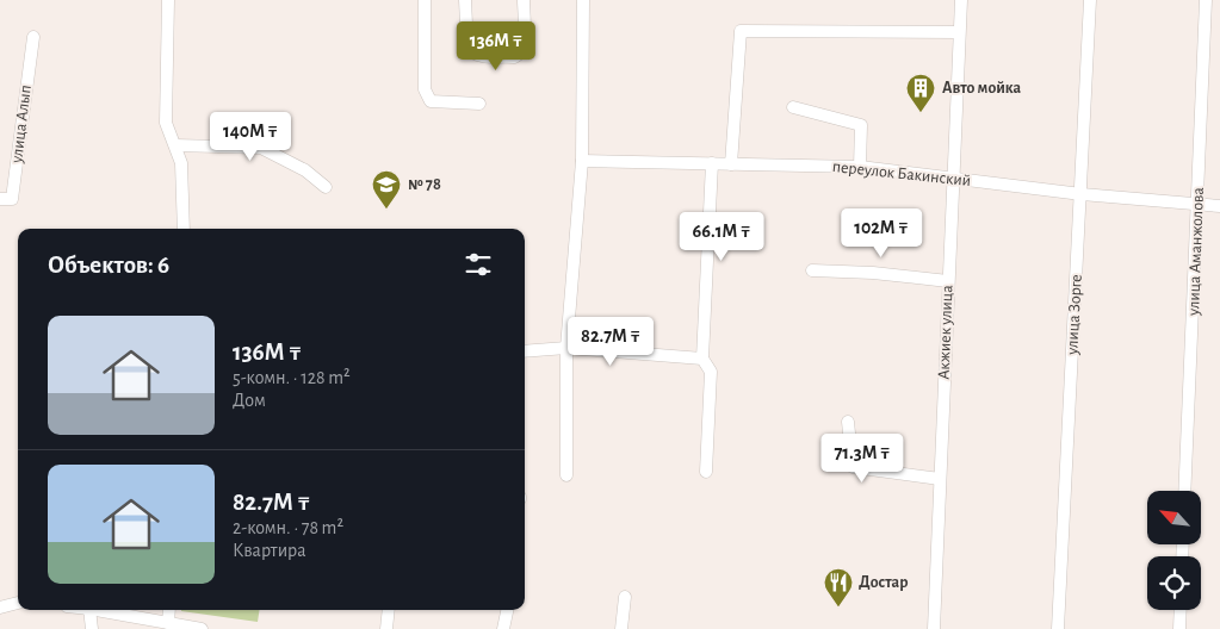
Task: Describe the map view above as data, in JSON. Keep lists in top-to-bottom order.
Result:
{
  "streets": {
    "street": [
      "улица Алып",
      "переулок Бакинский",
      "улица Аманжолова",
      "улица Зорге",
      "Акжиек улица"
    ]
  },
  "crossings": [
    ["переулок Бакинский", "улица Аманжолова"],
    ["переулок Бакинский", "улица Зорге"],
    ["переулок Бакинский", "Акжиек улица"]
  ],
  "places": {
    "building": ["Авто мойка"],
    "school or university": ["№ 78"],
    "restaurant": ["Достар"]
  },
  "north": "top left",
  "page": {
    "price": [
      "136M ₸",
      "140M ₸",
      "102M ₸",
      "66.1M ₸",
      "82.7M ₸",
      "71.3M ₸"
    ],
    "heading": "Объектов: 6",
    "list": [
      {
        "name": "136M ₸",
        "note": "5-комн. · 128 m² · Дом"
      },
      {
        "name": "82.7M ₸",
        "note": "2-комн. · 78 m² · Квартира"
      }
    ]
  }
}
